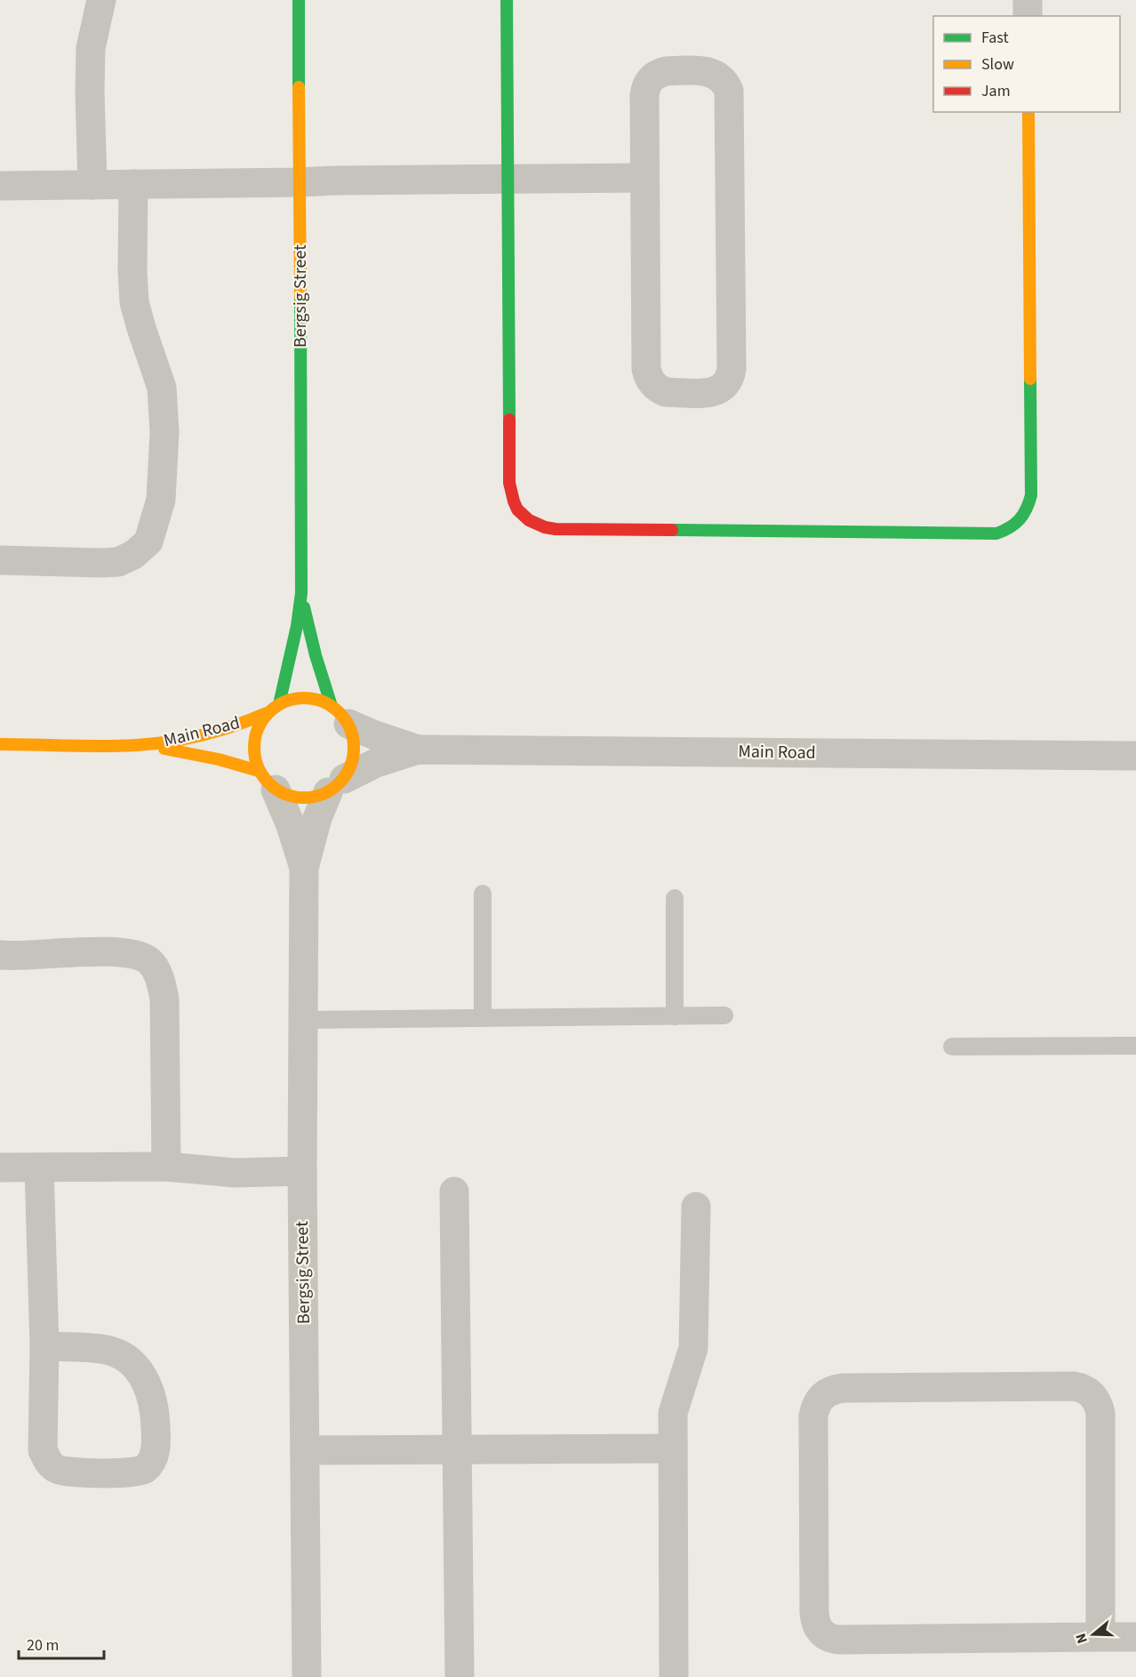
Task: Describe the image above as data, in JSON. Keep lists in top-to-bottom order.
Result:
{
  "streets": {
    "street": ["Bergsig Street", "Main Road"]
  },
  "crossings": [
    ["Bergsig Street", "Main Road"]
  ],
  "legend": ["Fast", "Slow", "Jam"],
  "scale_bar": "20 m",
  "north": "left"
}
